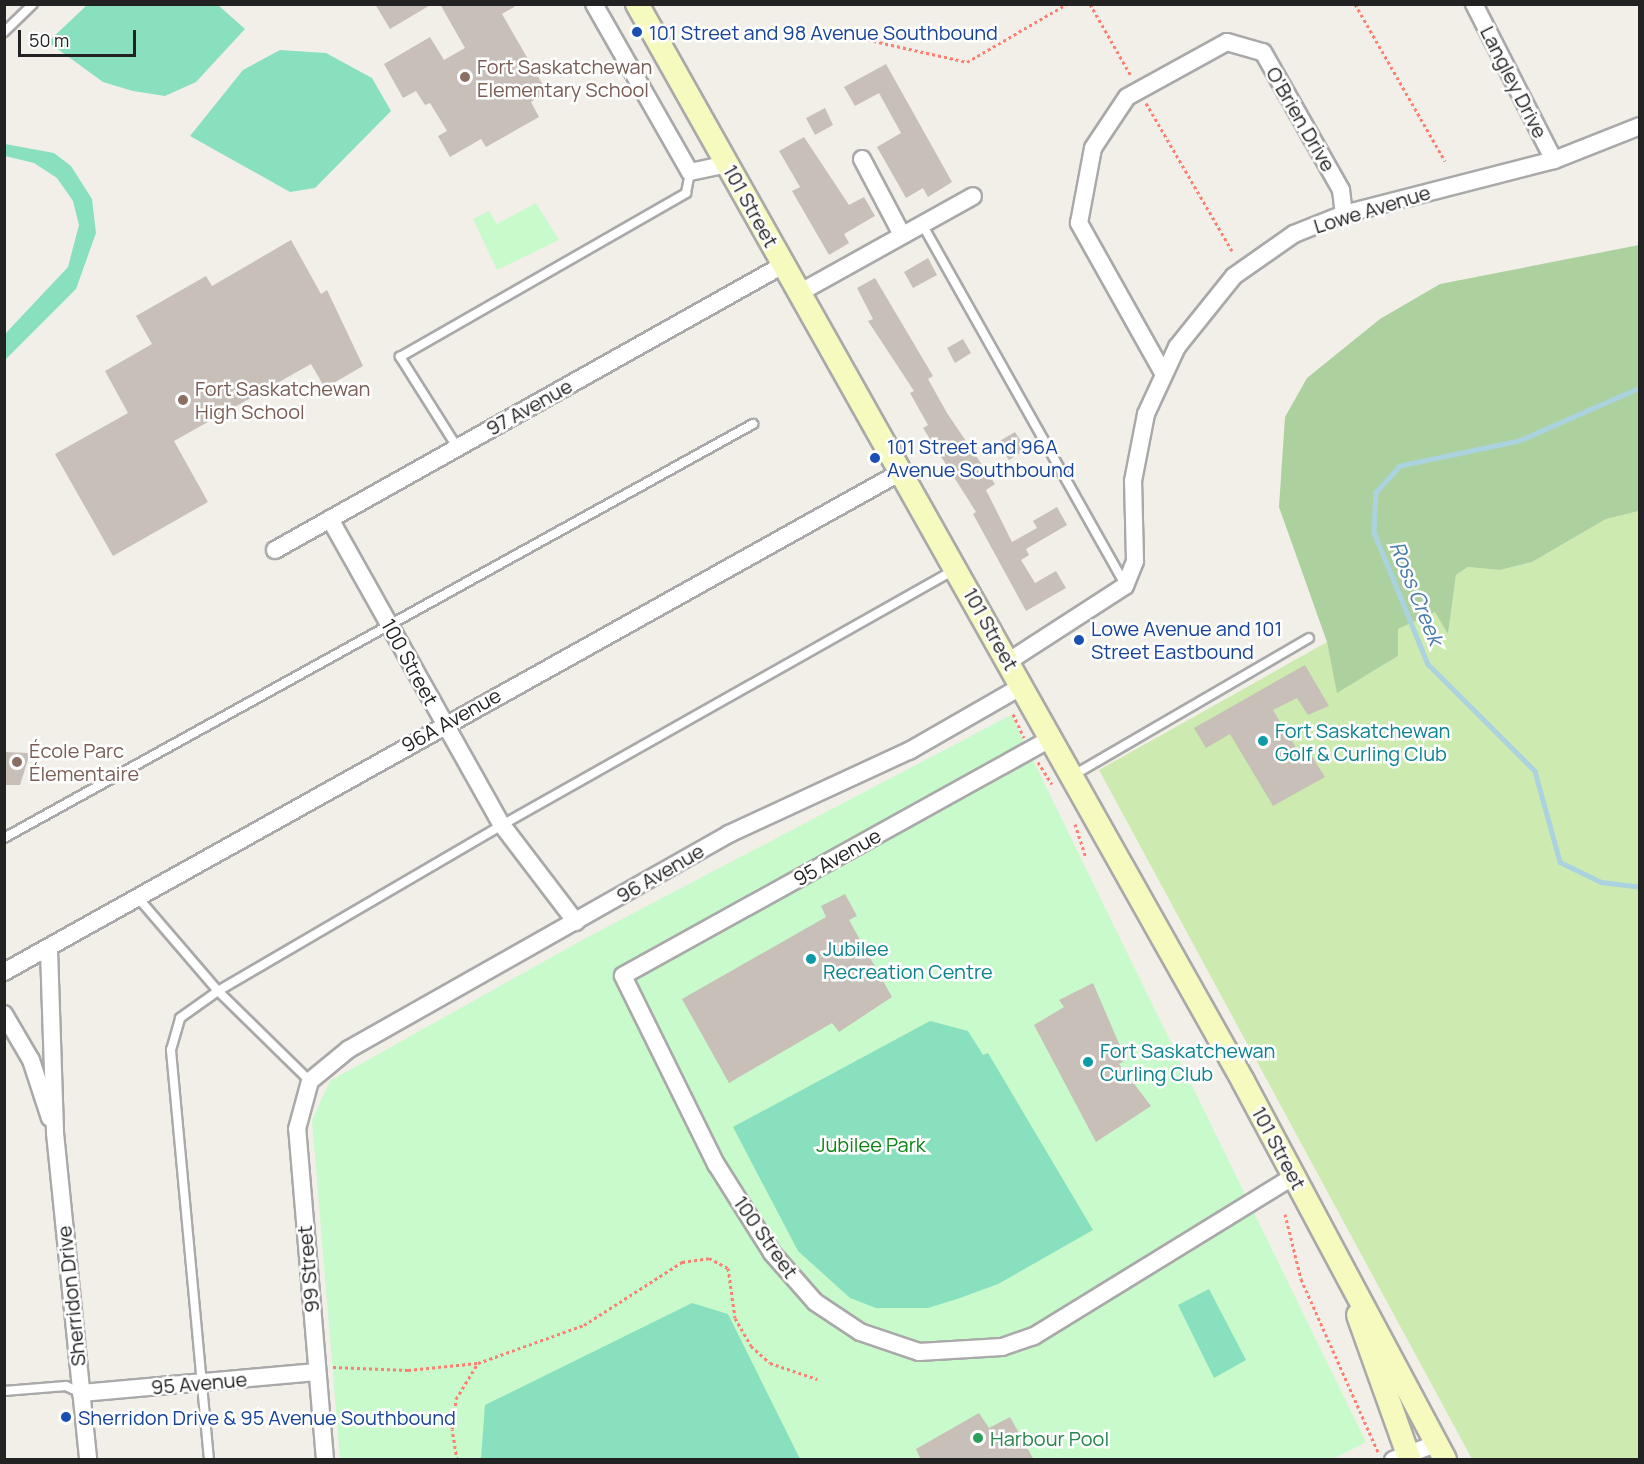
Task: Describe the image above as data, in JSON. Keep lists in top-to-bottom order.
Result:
{
  "streets": {
    "street": [
      "Langley Drive",
      "O'Brien Drive",
      "101 Street",
      "Lowe Avenue",
      "97 Avenue",
      "100 Street",
      "96A Avenue",
      "95 Avenue",
      "96 Avenue",
      "99 Street",
      "Sherridon Drive"
    ]
  },
  "crossings": [
    ["Langley Drive", "Lowe Avenue"],
    ["O'Brien Drive", "Lowe Avenue"],
    ["101 Street", "97 Avenue"],
    ["101 Street", "100 Street"],
    ["101 Street", "96A Avenue"],
    ["101 Street", "95 Avenue"],
    ["101 Street", "96 Avenue"],
    ["97 Avenue", "100 Street"],
    ["100 Street", "96A Avenue"],
    ["100 Street", "95 Avenue"],
    ["100 Street", "96 Avenue"],
    ["96A Avenue", "Sherridon Drive"],
    ["95 Avenue", "99 Street"],
    ["95 Avenue", "Sherridon Drive"],
    ["96 Avenue", "99 Street"]
  ],
  "water": ["Ross Creek"],
  "parks": ["Jubilee Park"],
  "places": [
    "101 Street and 98 Avenue Southbound",
    "Fort Saskatchewan Elementary School",
    "Fort Saskatchewan High School",
    "101 Street and 96A Avenue Southbound",
    "Lowe Avenue and 101 Street Eastbound",
    "Fort Saskatchewan Golf & Curling Club",
    "École Parc Élementaire",
    "Jubilee Recreation Centre",
    "Fort Saskatchewan Curling Club",
    "Sherridon Drive & 95 Avenue Southbound",
    "Harbour Pool"
  ],
  "scale_bar": "50 m"
}
